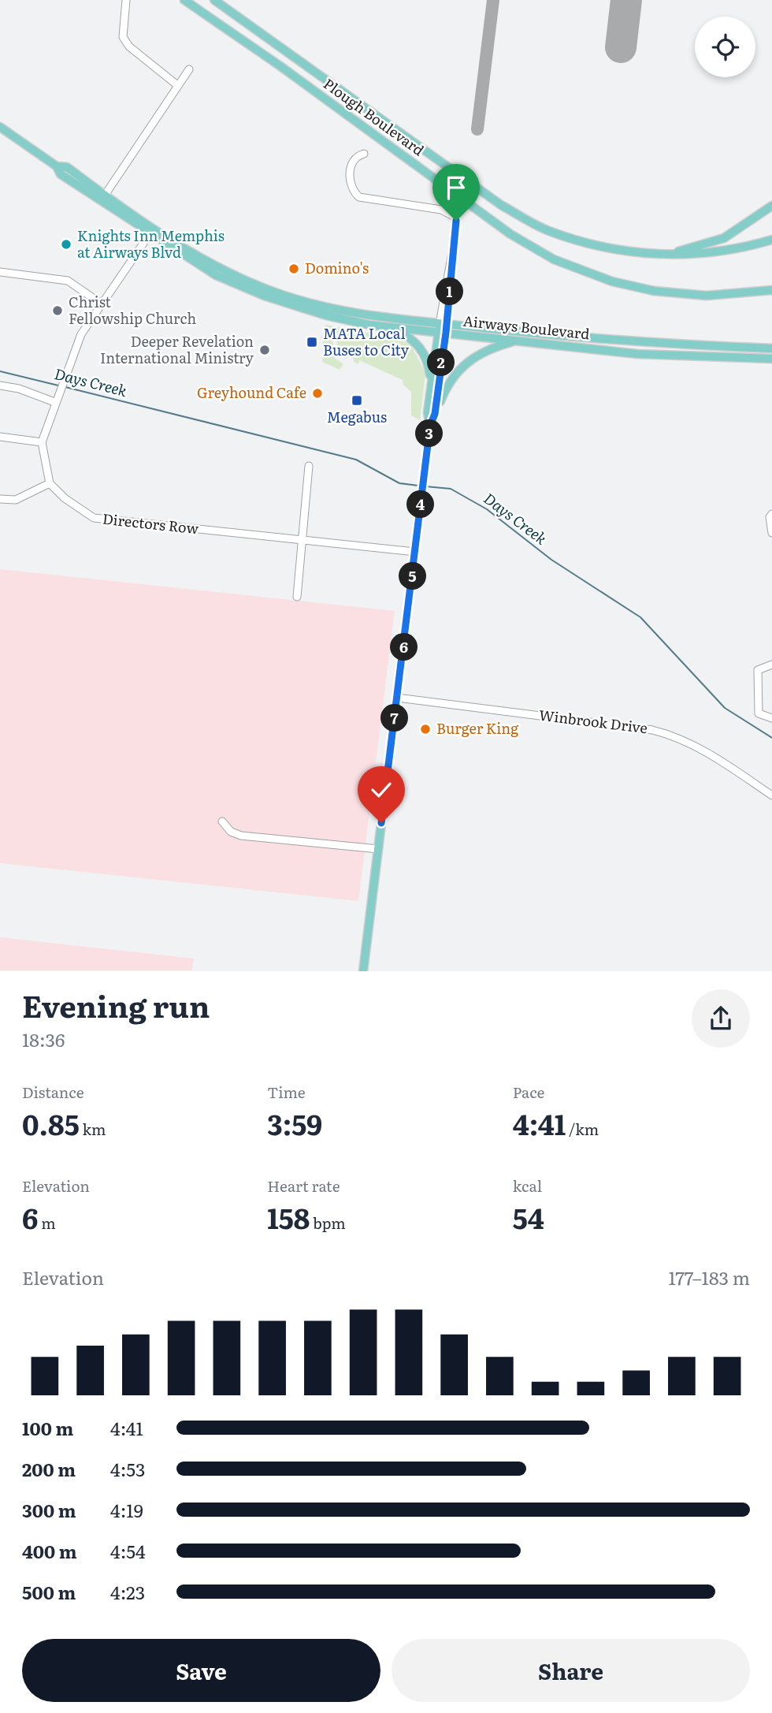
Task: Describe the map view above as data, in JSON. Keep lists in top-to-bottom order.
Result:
{
  "streets": {
    "main road": ["Plough Boulevard", "Airways Boulevard"],
    "street": ["Directors Row", "Winbrook Drive"]
  },
  "water": ["Days Creek"],
  "places": {
    "other": [
      "Knights Inn Memphis at Airways Blvd",
      "Domino's",
      "Christ Fellowship Church",
      "Deeper Revelation International Ministry",
      "Greyhound Cafe",
      "Burger King"
    ],
    "transit": ["MATA Local Buses to City", "Megabus"]
  },
  "page": {
    "pins": [
      "1",
      "2",
      "3",
      "4",
      "5",
      "6",
      "7"
    ],
    "heading": ["Evening run", "18:36"],
    "stats": [
      ["Distance", "0.85 km"],
      ["Time", "3:59"],
      ["Pace", "4:41 /km"],
      ["Elevation", "6 m"],
      ["Heart rate", "158 bpm"],
      ["kcal", "54"]
    ],
    "chart": ["Elevation", "177–183 m"],
    "list": [
      {
        "name": "100 m",
        "note": "4:41"
      },
      {
        "name": "200 m",
        "note": "4:53"
      },
      {
        "name": "300 m",
        "note": "4:19"
      },
      {
        "name": "400 m",
        "note": "4:54"
      },
      {
        "name": "500 m",
        "note": "4:23"
      }
    ],
    "buttons": ["Save", "Share"]
  }
}
